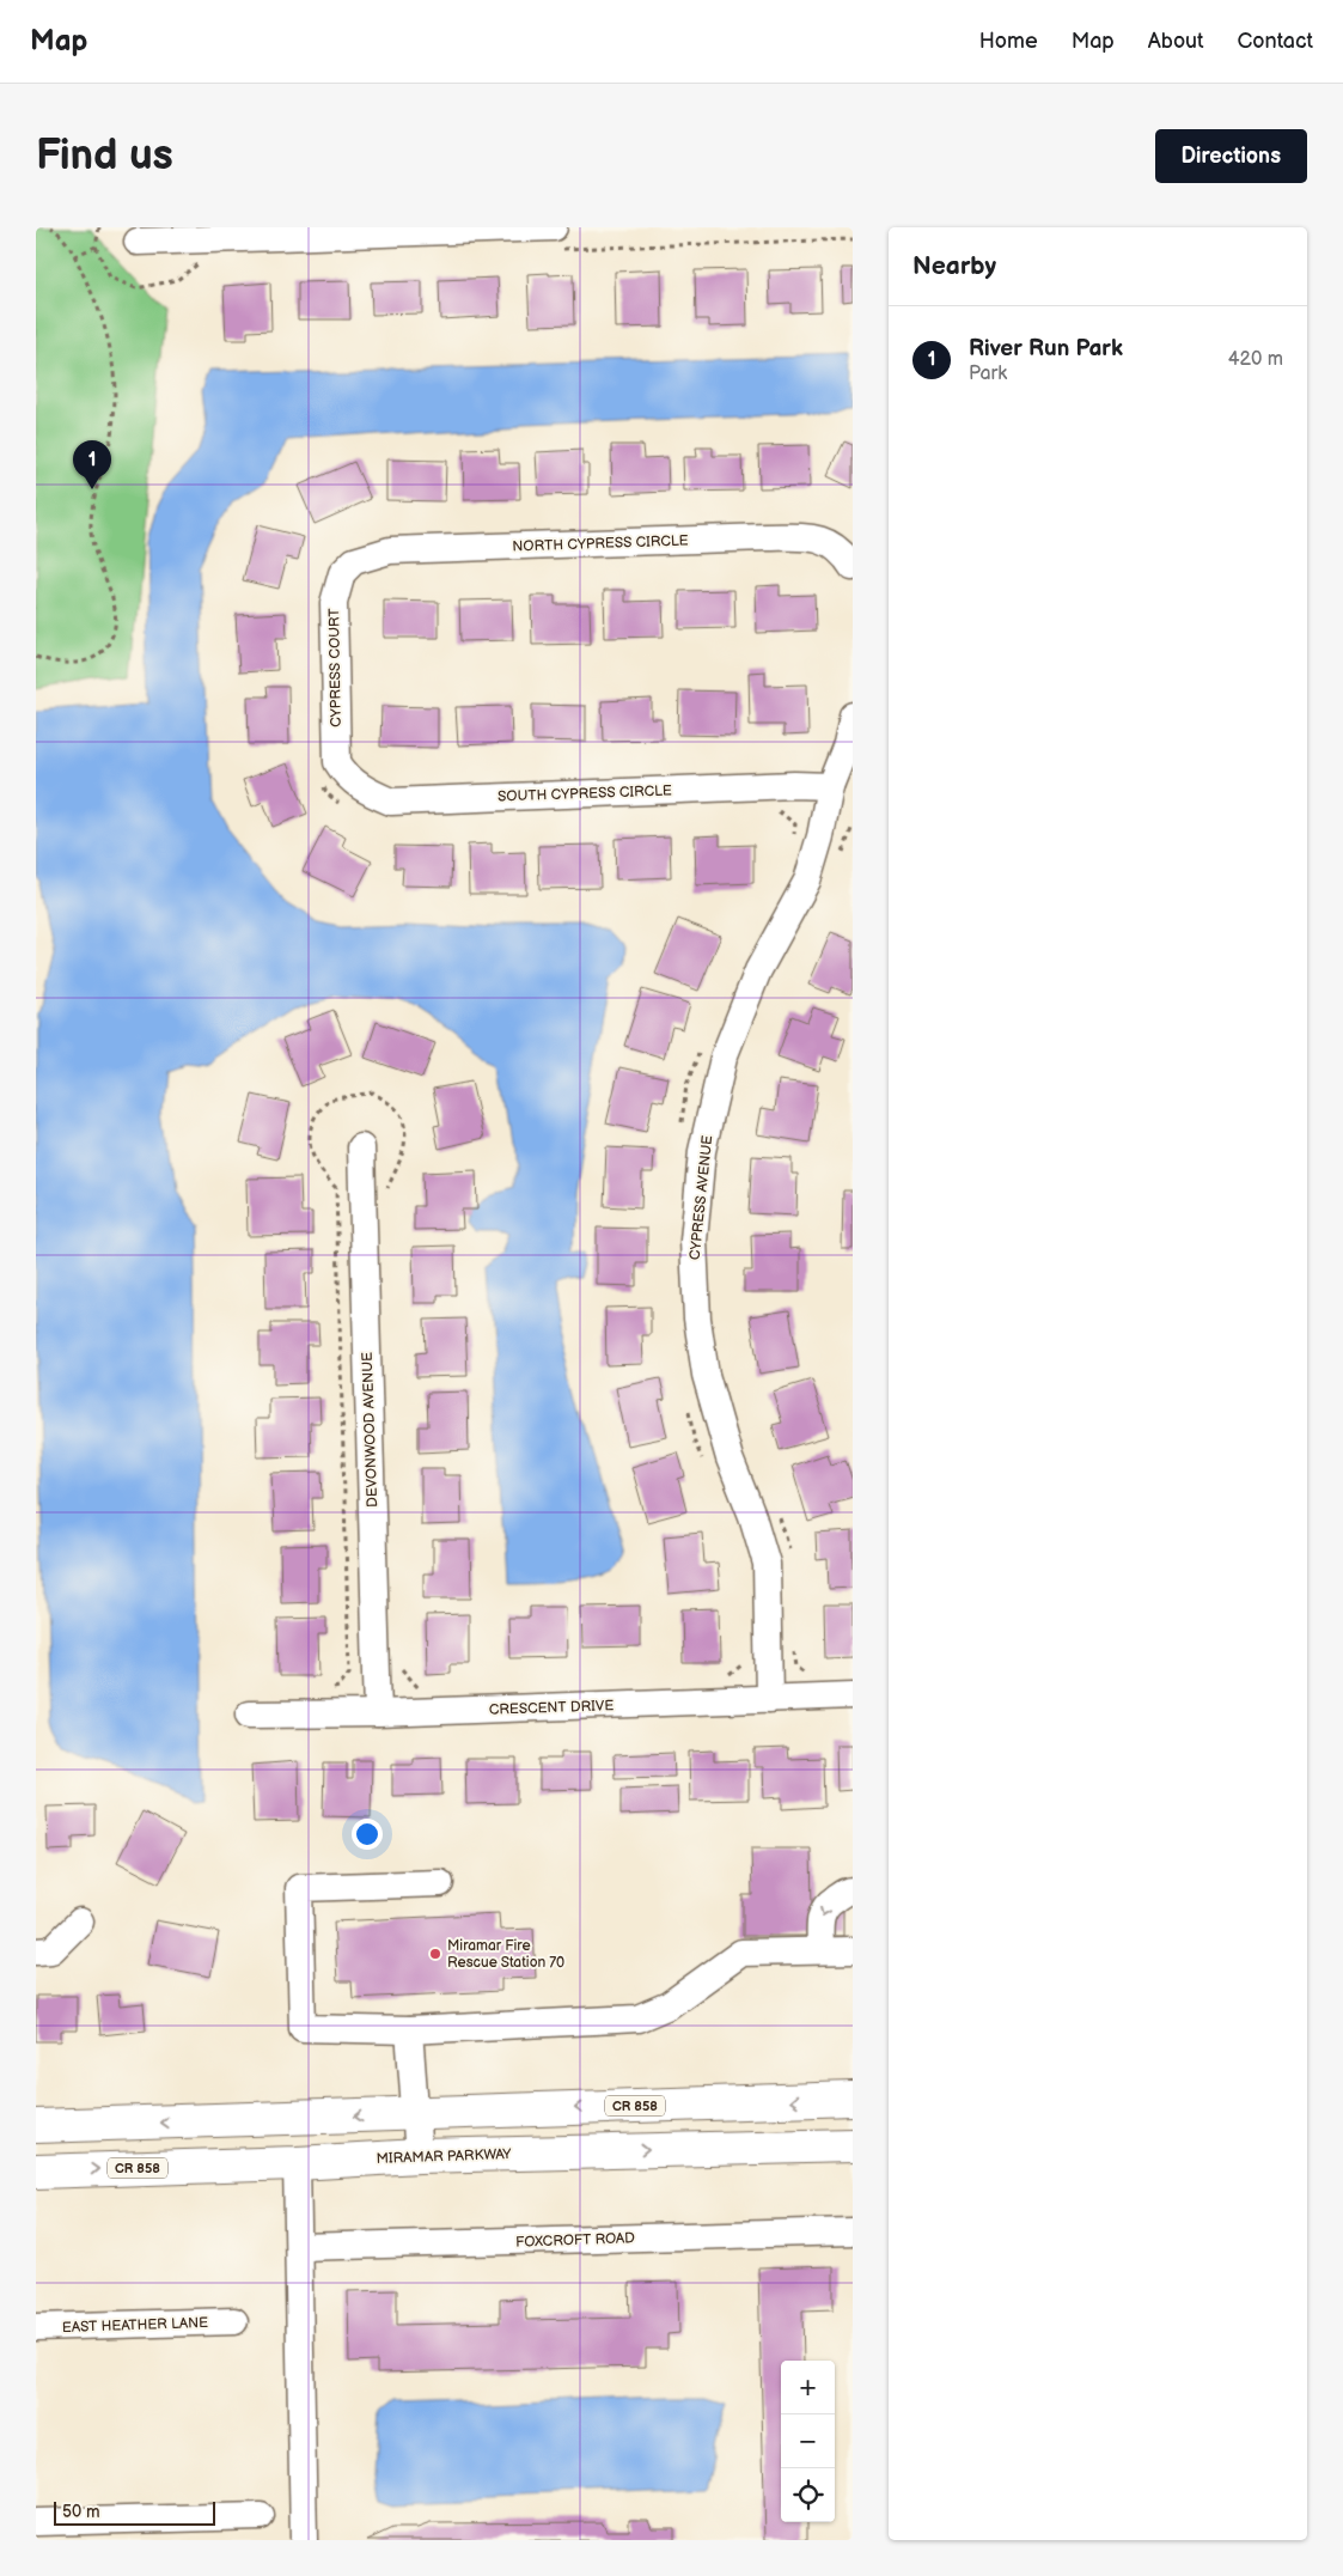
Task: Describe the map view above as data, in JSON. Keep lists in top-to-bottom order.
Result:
{
  "streets": {
    "main road": ["CR 858", "MIRAMAR PARKWAY"],
    "street": [
      "NORTH CYPRESS CIRCLE",
      "CYPRESS COURT",
      "SOUTH CYPRESS CIRCLE",
      "CYPRESS AVENUE",
      "DEVONWOOD AVENUE",
      "CRESCENT DRIVE",
      "FOXCROFT ROAD",
      "EAST HEATHER LANE"
    ]
  },
  "crossings": [
    ["NORTH CYPRESS CIRCLE", "CYPRESS COURT"],
    ["CYPRESS COURT", "SOUTH CYPRESS CIRCLE"],
    ["SOUTH CYPRESS CIRCLE", "CYPRESS AVENUE"],
    ["CYPRESS AVENUE", "CRESCENT DRIVE"],
    ["DEVONWOOD AVENUE", "CRESCENT DRIVE"]
  ],
  "places": ["Miramar Fire Rescue Station 70"],
  "scale_bar": "50 m",
  "page": {
    "header": "Map",
    "nav": [
      "Home",
      "Map",
      "About",
      "Contact"
    ],
    "buttons": "Directions",
    "title": "Find us",
    "heading": "Nearby",
    "list": [
      {
        "mark": "1",
        "name": "River Run Park",
        "note": "Park",
        "value": "420 m"
      }
    ],
    "pins": "1",
    "map_buttons": ["+", "−"],
    "scale": "50 m"
  }
}
